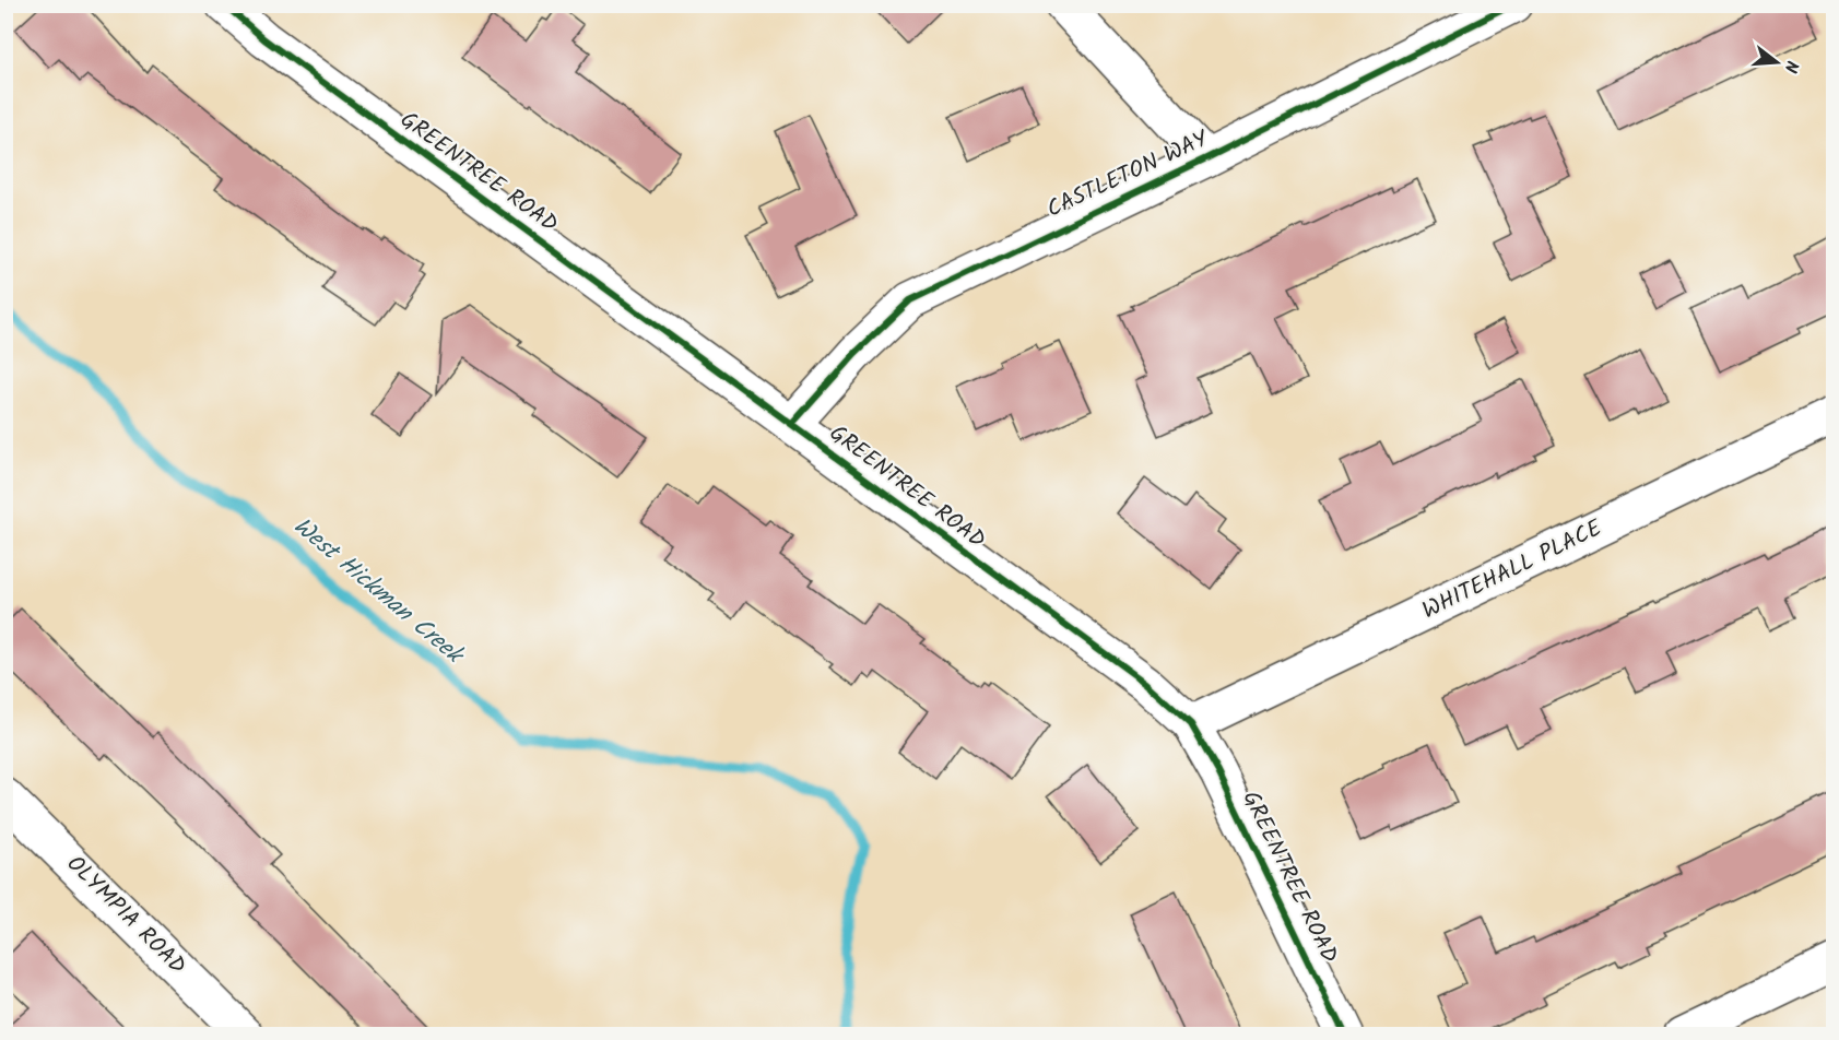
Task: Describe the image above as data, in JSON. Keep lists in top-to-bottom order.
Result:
{
  "streets": {
    "street": [
      "GREENTREE ROAD",
      "CASTLETON WAY",
      "WHITEHALL PLACE",
      "OLYMPIA ROAD"
    ]
  },
  "crossings": [
    ["GREENTREE ROAD", "CASTLETON WAY"],
    ["GREENTREE ROAD", "WHITEHALL PLACE"]
  ],
  "water": ["West Hickman Creek"],
  "north": "right"
}
